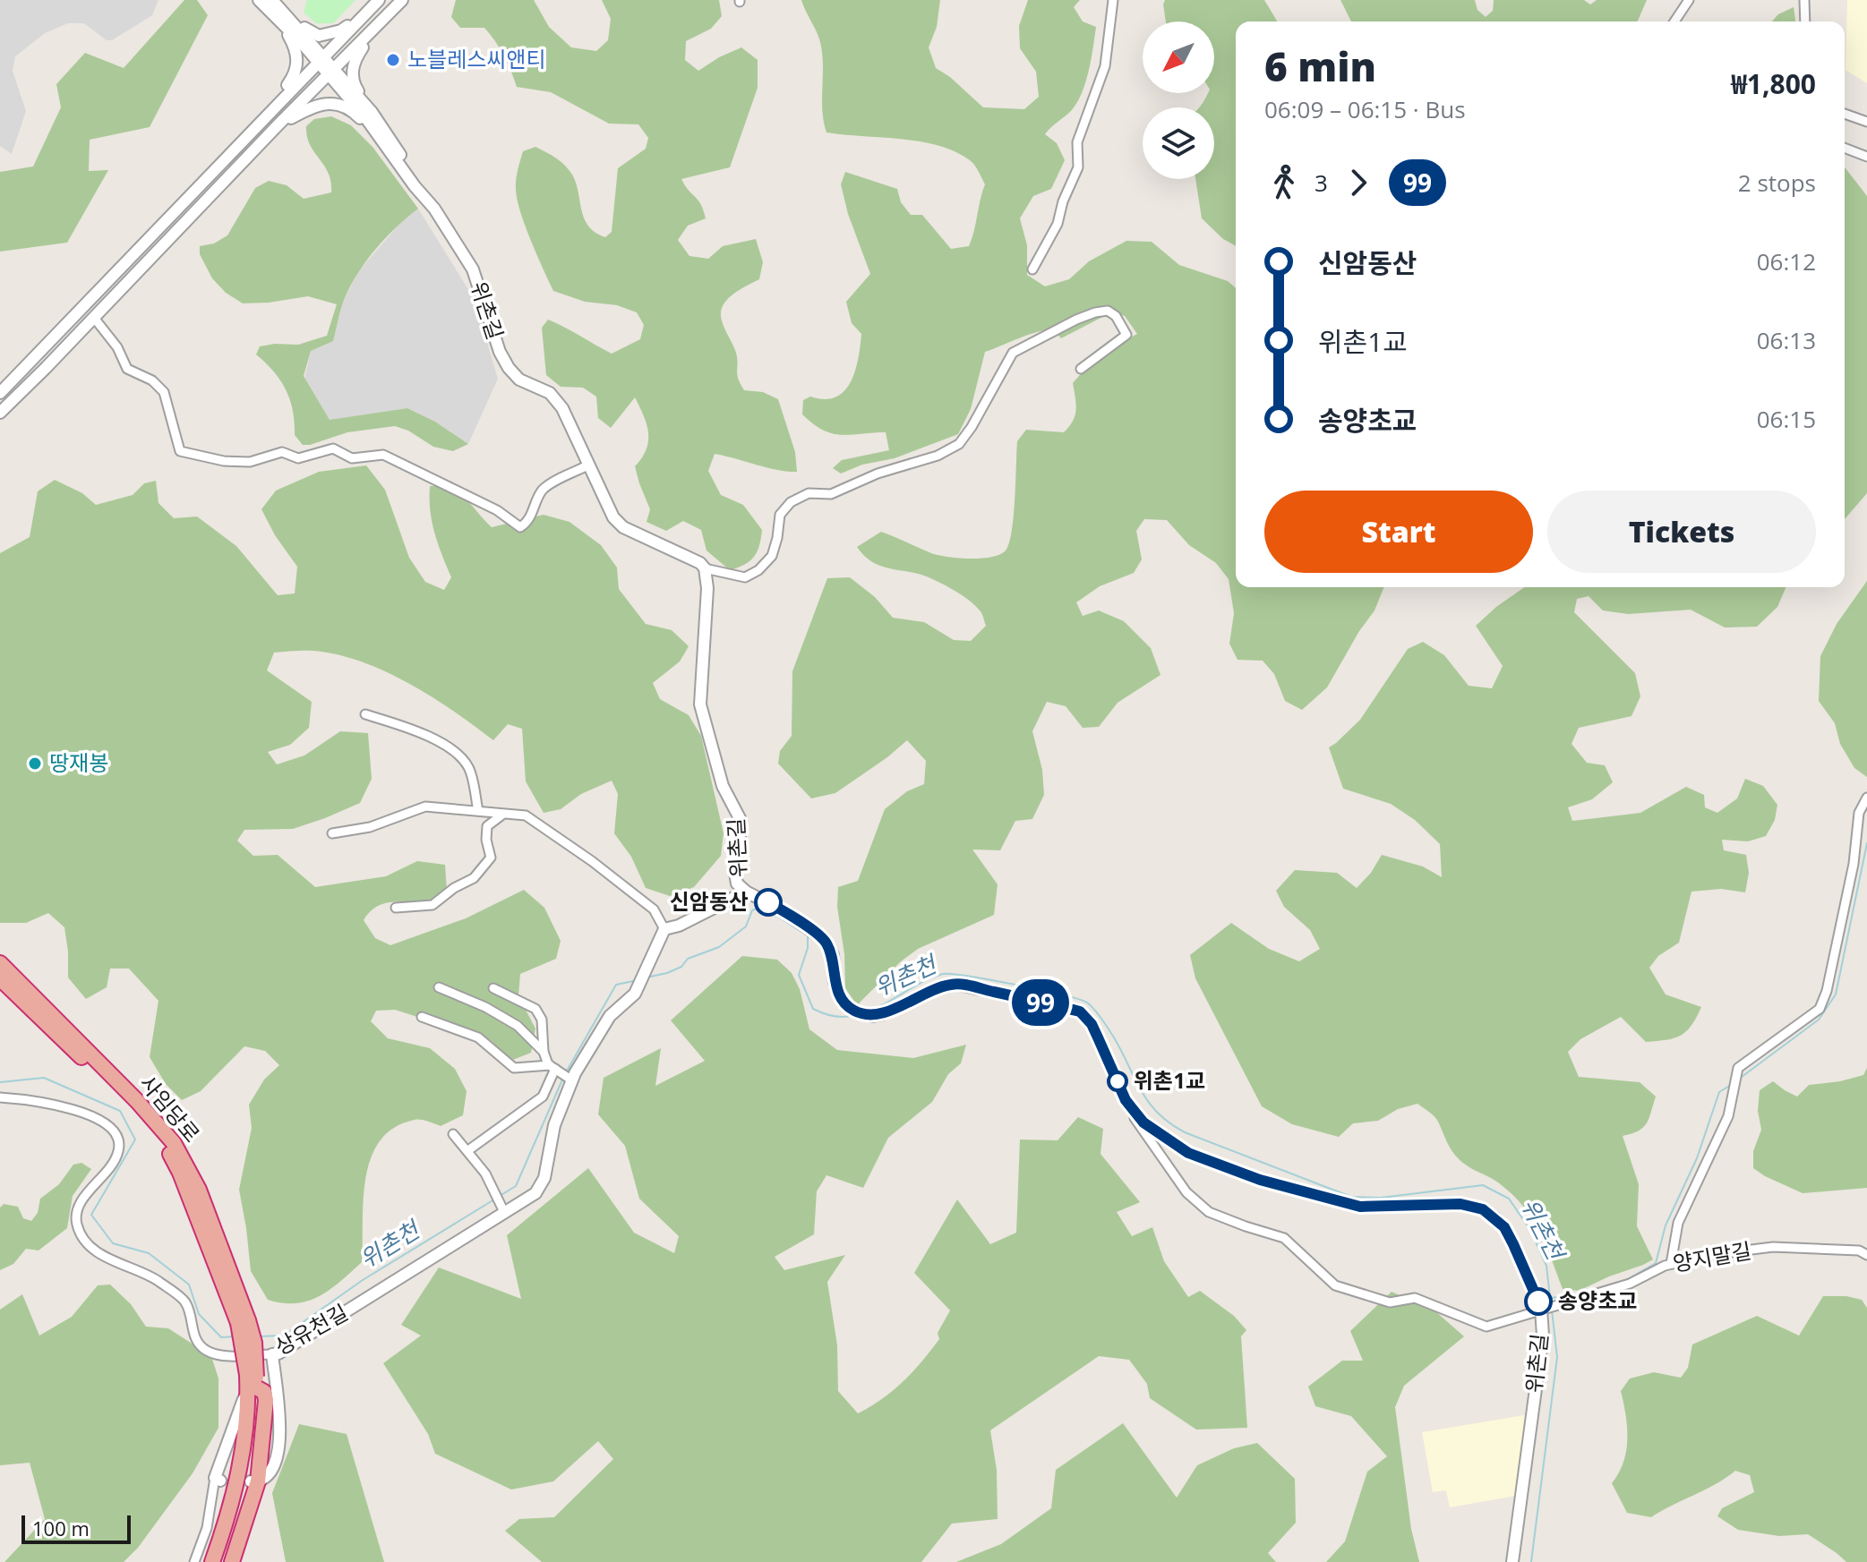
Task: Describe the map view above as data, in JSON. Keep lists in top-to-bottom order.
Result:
{
  "streets": {
    "highway": ["사임당로"],
    "street": ["위촌길", "양지말길", "상유천길"]
  },
  "crossings": [
    ["위촌길", "양지말길"]
  ],
  "water": ["위촌천"],
  "places": [
    "노블레스씨앤티",
    "땅재봉",
    "신암동산",
    "위촌1교",
    "송양초교"
  ],
  "lines": ["bus line 99"],
  "scale_bar": "100 m",
  "north": "bottom left",
  "page": {
    "on_map": "99",
    "heading": ["6 min", "06:09 – 06:15 · Bus", "₩1,800"],
    "legs": ["3", "99", "2 stops"],
    "list": [
      {
        "name": "신암동산",
        "value": "06:12"
      },
      {
        "name": "위촌1교",
        "value": "06:13"
      },
      {
        "name": "송양초교",
        "value": "06:15"
      }
    ],
    "buttons": ["Start", "Tickets"],
    "scale": "100 m"
  }
}
